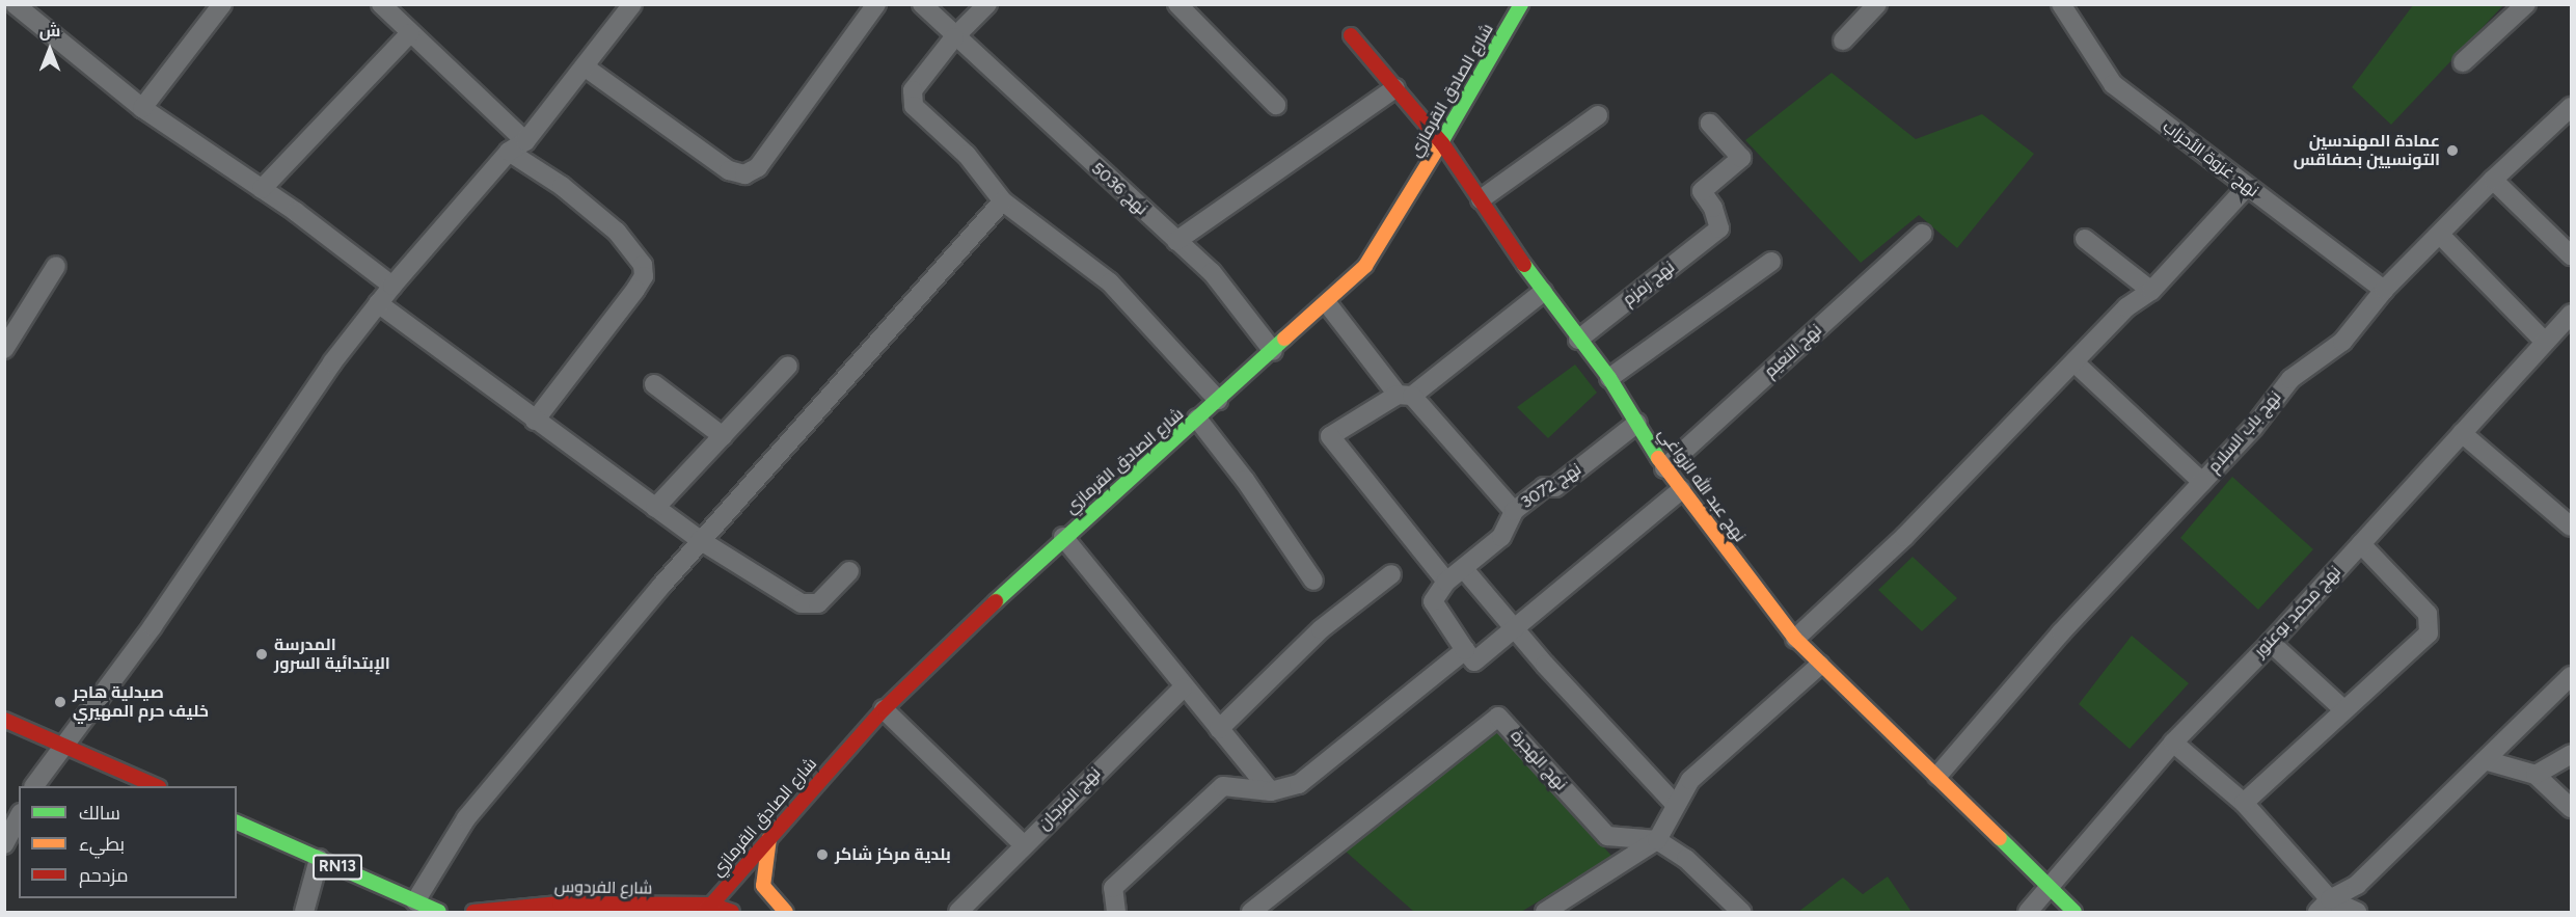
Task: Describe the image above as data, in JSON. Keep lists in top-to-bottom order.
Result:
{
  "streets": {
    "main road": [
      "شارع الصادق القرمازي",
      "نهج عبد الله الزواغي",
      "RN13",
      "شارع الفردوس"
    ],
    "street": [
      "نهج غزوة الأحزاب",
      "نهج 5036",
      "نهج زمزم",
      "نهج النعيم",
      "نهج باب السلام",
      "نهج 3072",
      "نهج محمد بوعتور",
      "نهج الهجرة",
      "نهج المرجان"
    ]
  },
  "crossings": [
    ["شارع الصادق القرمازي", "نهج 5036"],
    ["شارع الصادق القرمازي", "نهج عبد الله الزواغي"],
    ["شارع الصادق القرمازي", "شارع الفردوس"],
    ["نهج غزوة الأحزاب", "نهج باب السلام"],
    ["نهج زمزم", "نهج عبد الله الزواغي"],
    ["نهج النعيم", "نهج عبد الله الزواغي"],
    ["نهج باب السلام", "نهج عبد الله الزواغي"],
    ["نهج عبد الله الزواغي", "نهج 3072"],
    ["نهج عبد الله الزواغي", "نهج محمد بوعتور"]
  ],
  "places": [
    "عمادة المهندسين التونسيين بصفاقس",
    "المدرسة الإبتدائية السرور",
    "صيدلية هاجر خليف حرم المهيري",
    "بلدية مركز شاكر"
  ],
  "legend": ["سالك", "بطيء", "مزدحم"],
  "north": "top"
}
